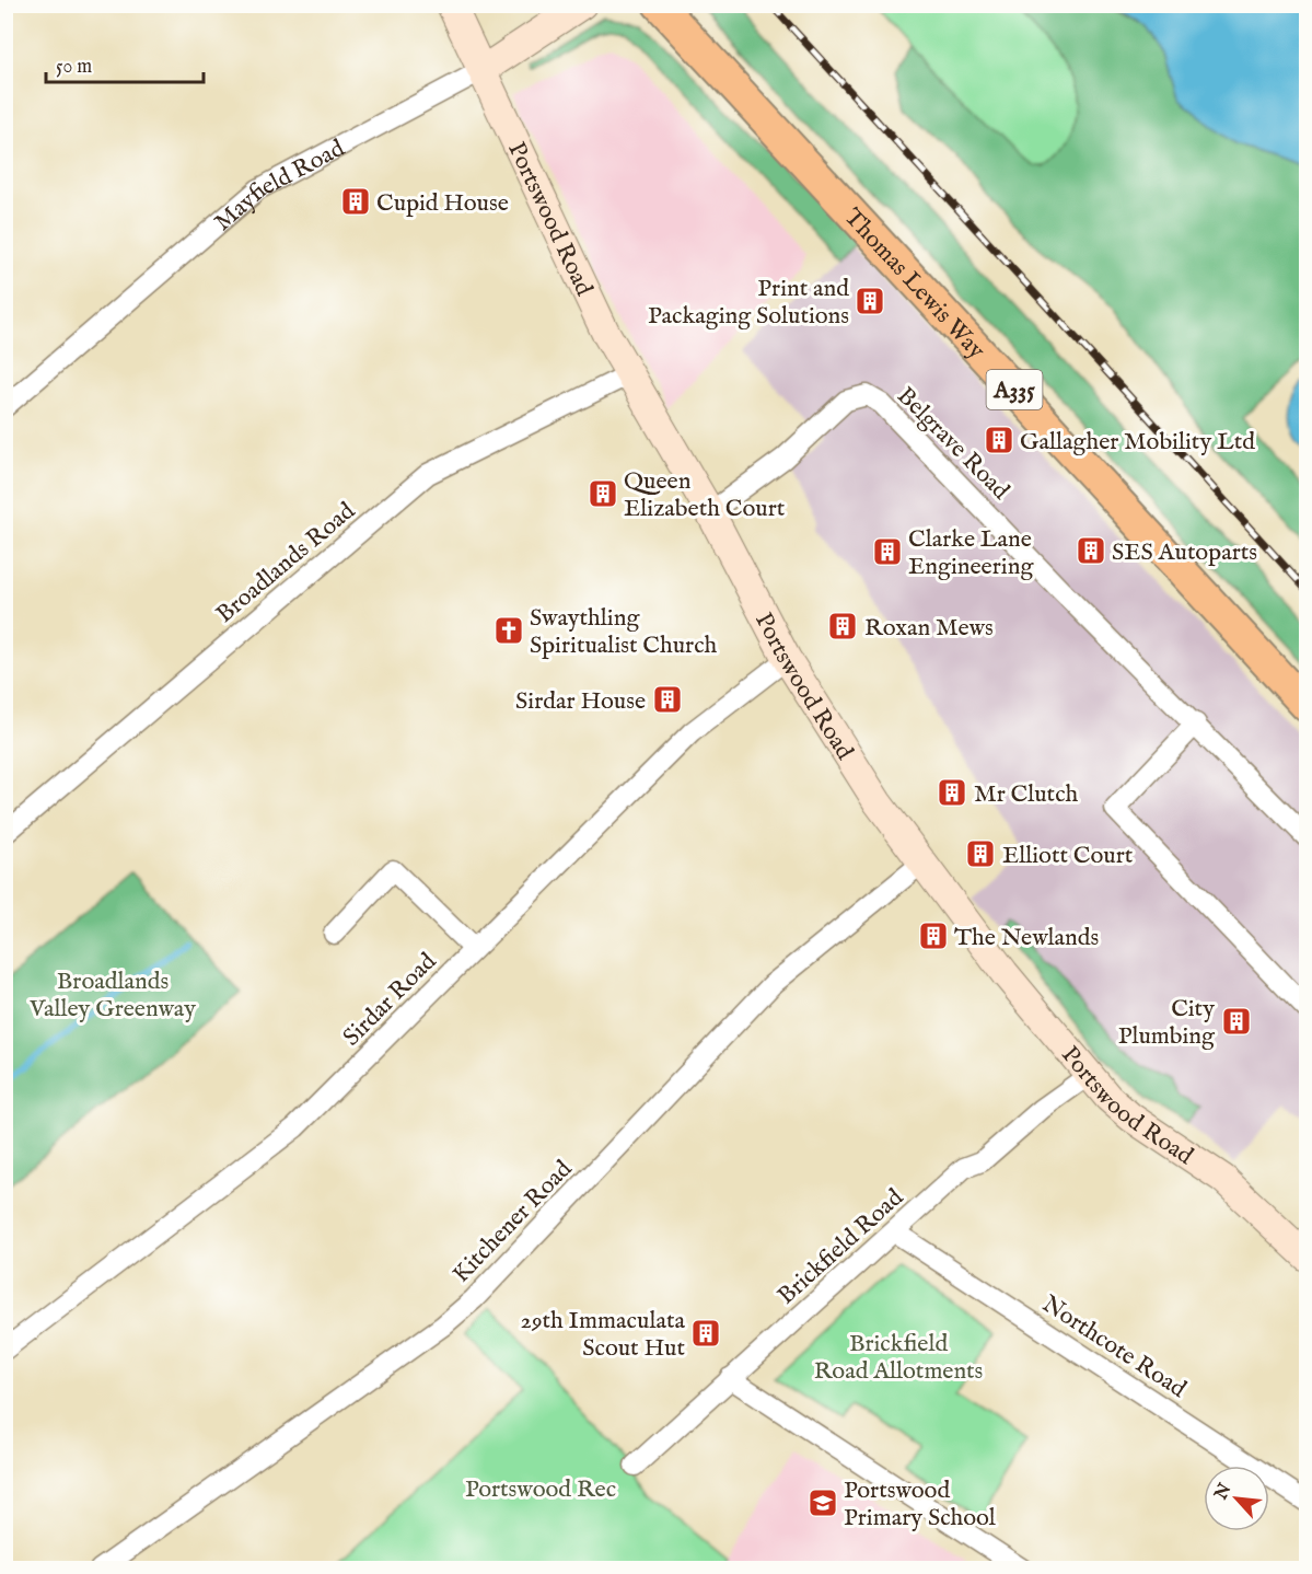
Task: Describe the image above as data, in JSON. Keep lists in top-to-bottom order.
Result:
{
  "streets": {
    "main road": ["Thomas Lewis Way", "A335"],
    "street": [
      "Mayfield Road",
      "Portswood Road",
      "Belgrave Road",
      "Broadlands Road",
      "Sirdar Road",
      "Kitchener Road",
      "Brickfield Road",
      "Northcote Road"
    ]
  },
  "crossings": [
    ["Mayfield Road", "Portswood Road"],
    ["Portswood Road", "Belgrave Road"],
    ["Portswood Road", "Broadlands Road"],
    ["Portswood Road", "Sirdar Road"],
    ["Portswood Road", "Kitchener Road"],
    ["Portswood Road", "Brickfield Road"],
    ["Brickfield Road", "Northcote Road"]
  ],
  "parks": ["Broadlands Valley Greenway", "Brickfield Road Allotments", "Portswood Rec"],
  "places": {
    "building": [
      "Cupid House",
      "Print and Packaging Solutions",
      "Gallagher Mobility Ltd",
      "Queen Elizabeth Court",
      "SES Autoparts",
      "Clarke Lane Engineering",
      "Roxan Mews",
      "Sirdar House",
      "Mr Clutch",
      "Elliott Court",
      "The Newlands",
      "City Plumbing",
      "29th Immaculata Scout Hut"
    ],
    "church": ["Swaythling Spiritualist Church"],
    "school or university": ["Portswood Primary School"]
  },
  "scale_bar": "50 m",
  "north": "top left"
}
